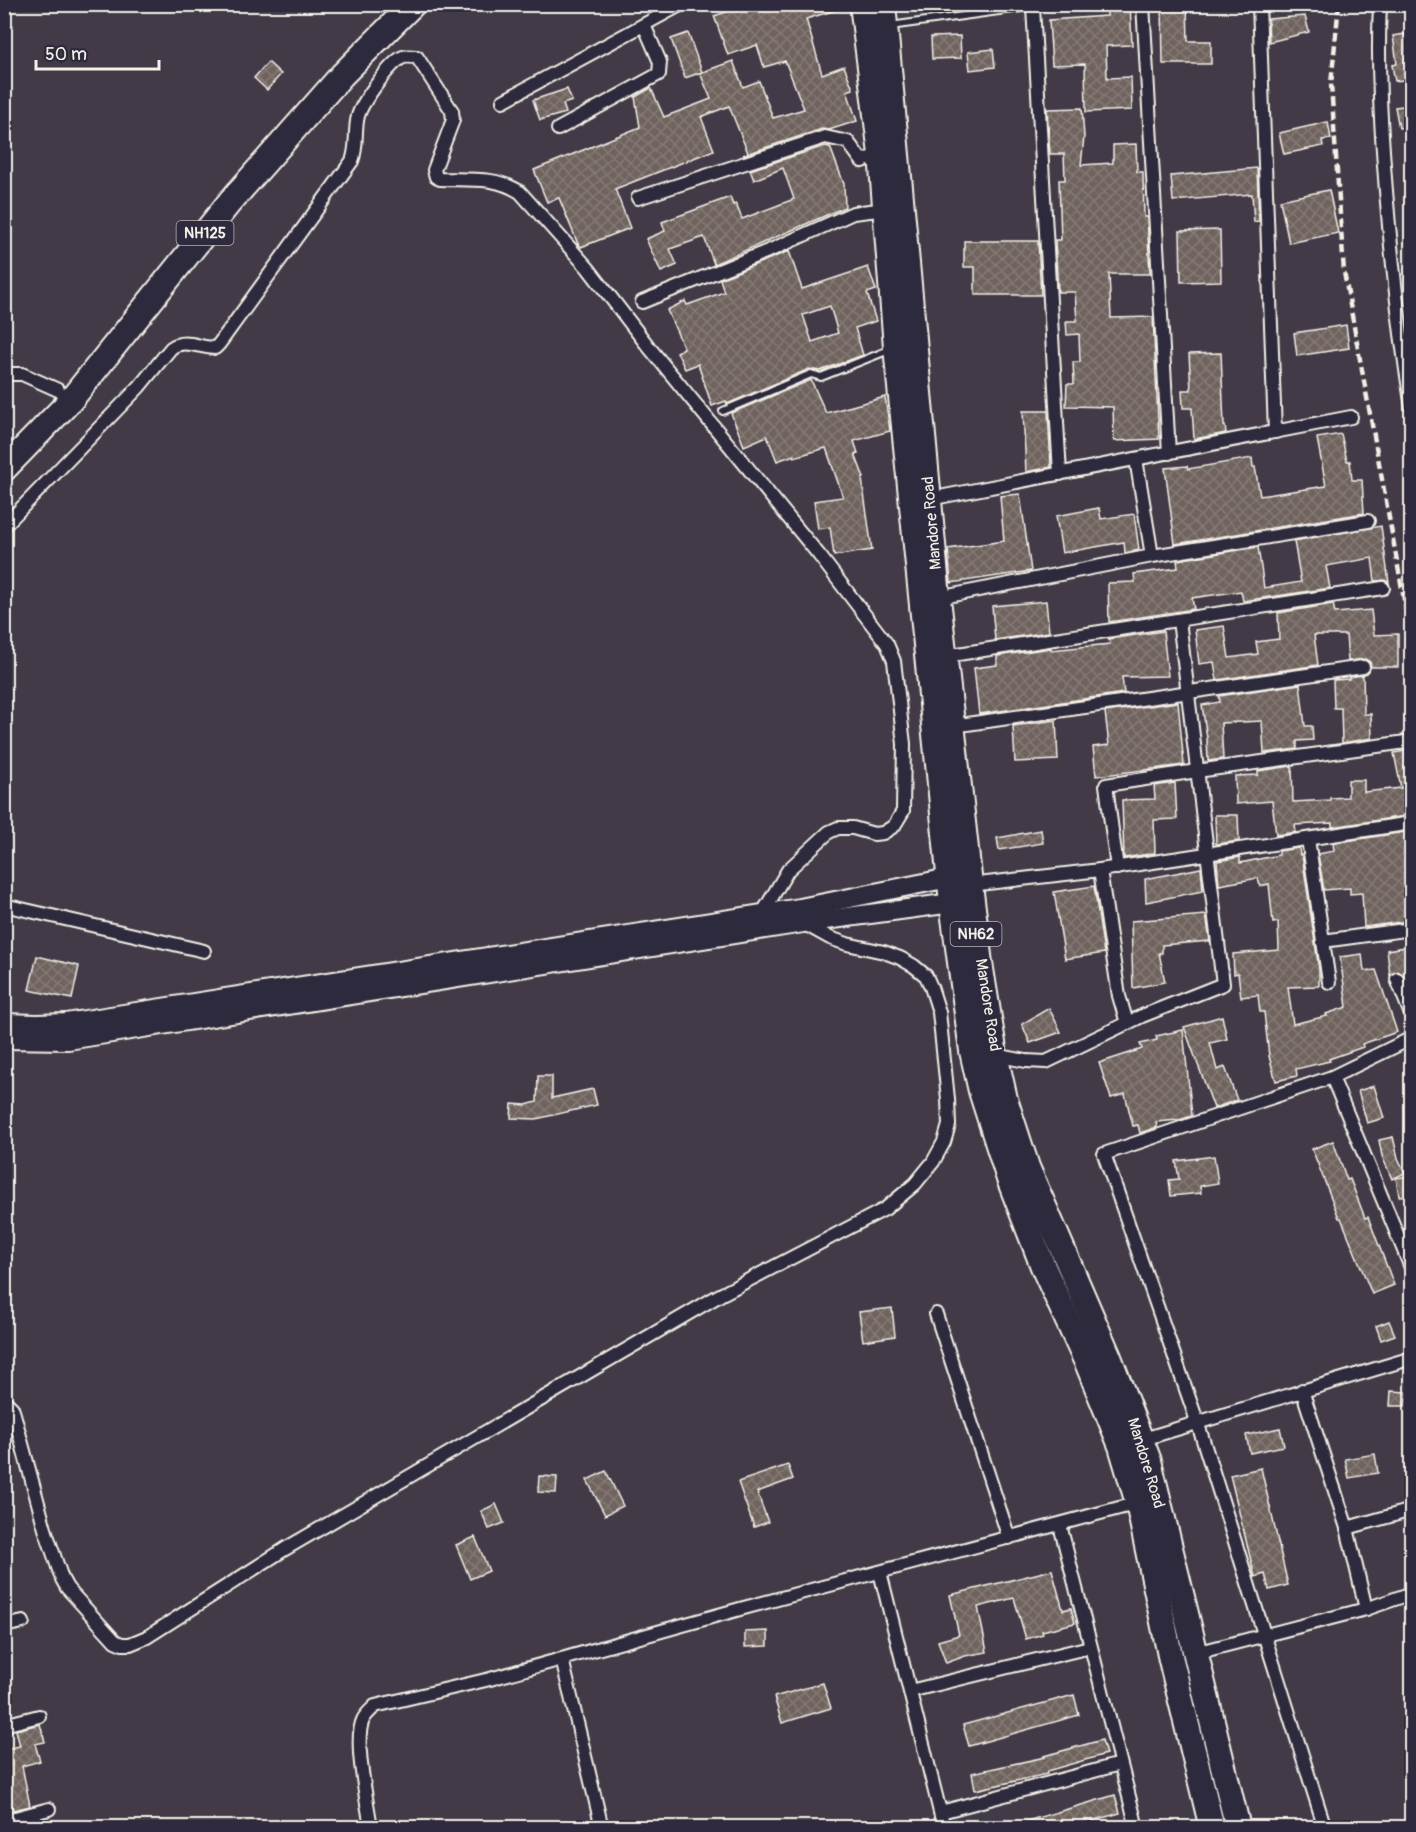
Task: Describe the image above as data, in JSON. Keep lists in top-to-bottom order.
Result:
{
  "streets": {
    "highway": ["NH125", "Mandore Road", "NH62"]
  },
  "scale_bar": "50 m"
}
